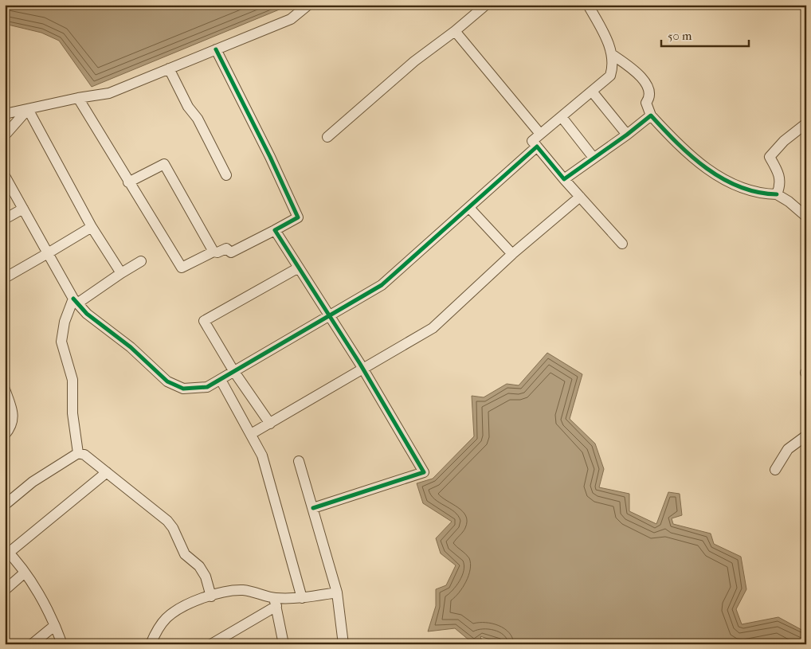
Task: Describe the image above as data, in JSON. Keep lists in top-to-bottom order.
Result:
{
  "scale_bar": "50 m"
}
